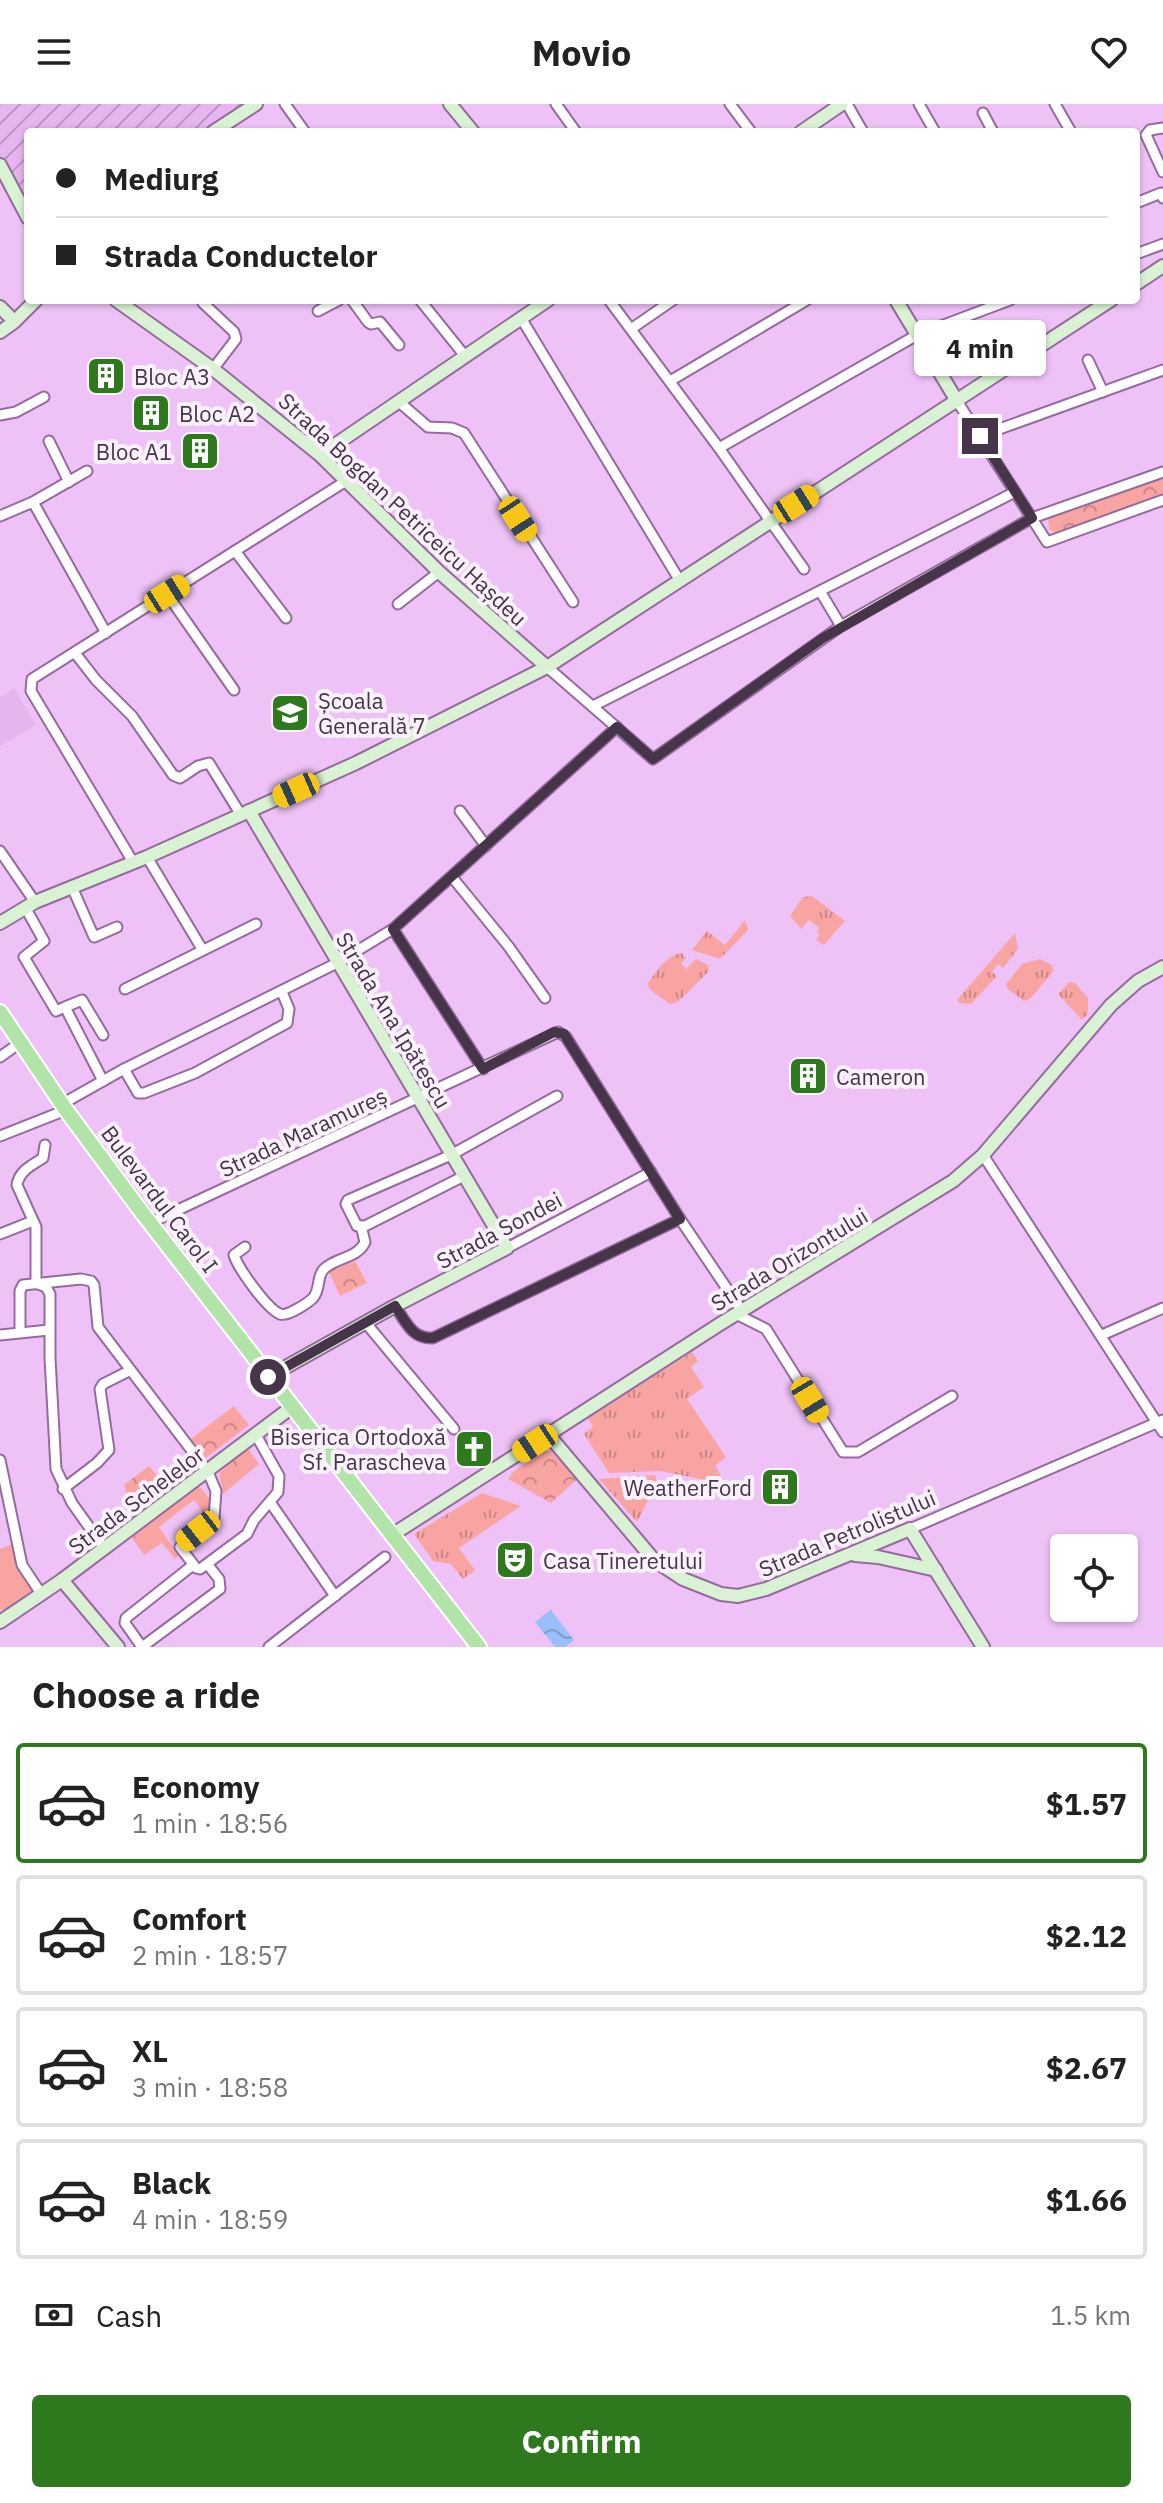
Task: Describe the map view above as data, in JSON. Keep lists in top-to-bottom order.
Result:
{
  "streets": {
    "main road": ["Bulevardul Carol I"],
    "street": [
      "Strada Bogdan Petriceicu Hașdeu",
      "Strada Ana Ipătescu",
      "Strada Maramureș",
      "Strada Sondei",
      "Strada Orizontului",
      "Strada Schelelor",
      "Strada Petrolistului"
    ]
  },
  "crossings": [
    ["Strada Ana Ipătescu", "Strada Maramureș"],
    ["Strada Ana Ipătescu", "Strada Sondei"],
    ["Strada Maramureș", "Bulevardul Carol I"],
    ["Strada Maramureș", "Strada Sondei"],
    ["Strada Maramureș", "Strada Orizontului"],
    ["Bulevardul Carol I", "Strada Sondei"],
    ["Bulevardul Carol I", "Strada Orizontului"],
    ["Bulevardul Carol I", "Strada Schelelor"],
    ["Strada Orizontului", "Strada Petrolistului"]
  ],
  "places": {
    "building": [
      "Bloc A3",
      "Bloc A2",
      "Bloc A1",
      "Cameron",
      "WeatherFord"
    ],
    "school or university": ["Școala Generală 7"],
    "church": ["Biserica Ortodoxă Sf. Parascheva"],
    "theatre": ["Casa Tineretului"]
  },
  "page": {
    "header": "Movio",
    "banner": ["Mediurg", "Strada Conductelor"],
    "bubble": "4 min",
    "heading": "Choose a ride",
    "list": [
      {
        "name": "Economy",
        "note": "1 min · 18:56",
        "value": "$1.57"
      },
      {
        "name": "Comfort",
        "note": "2 min · 18:57",
        "value": "$2.12"
      },
      {
        "name": "XL",
        "note": "3 min · 18:58",
        "value": "$2.67"
      },
      {
        "name": "Black",
        "note": "4 min · 18:59",
        "value": "$1.66"
      }
    ],
    "pay": ["Cash", "1.5 km"],
    "buttons": "Confirm"
  }
}
